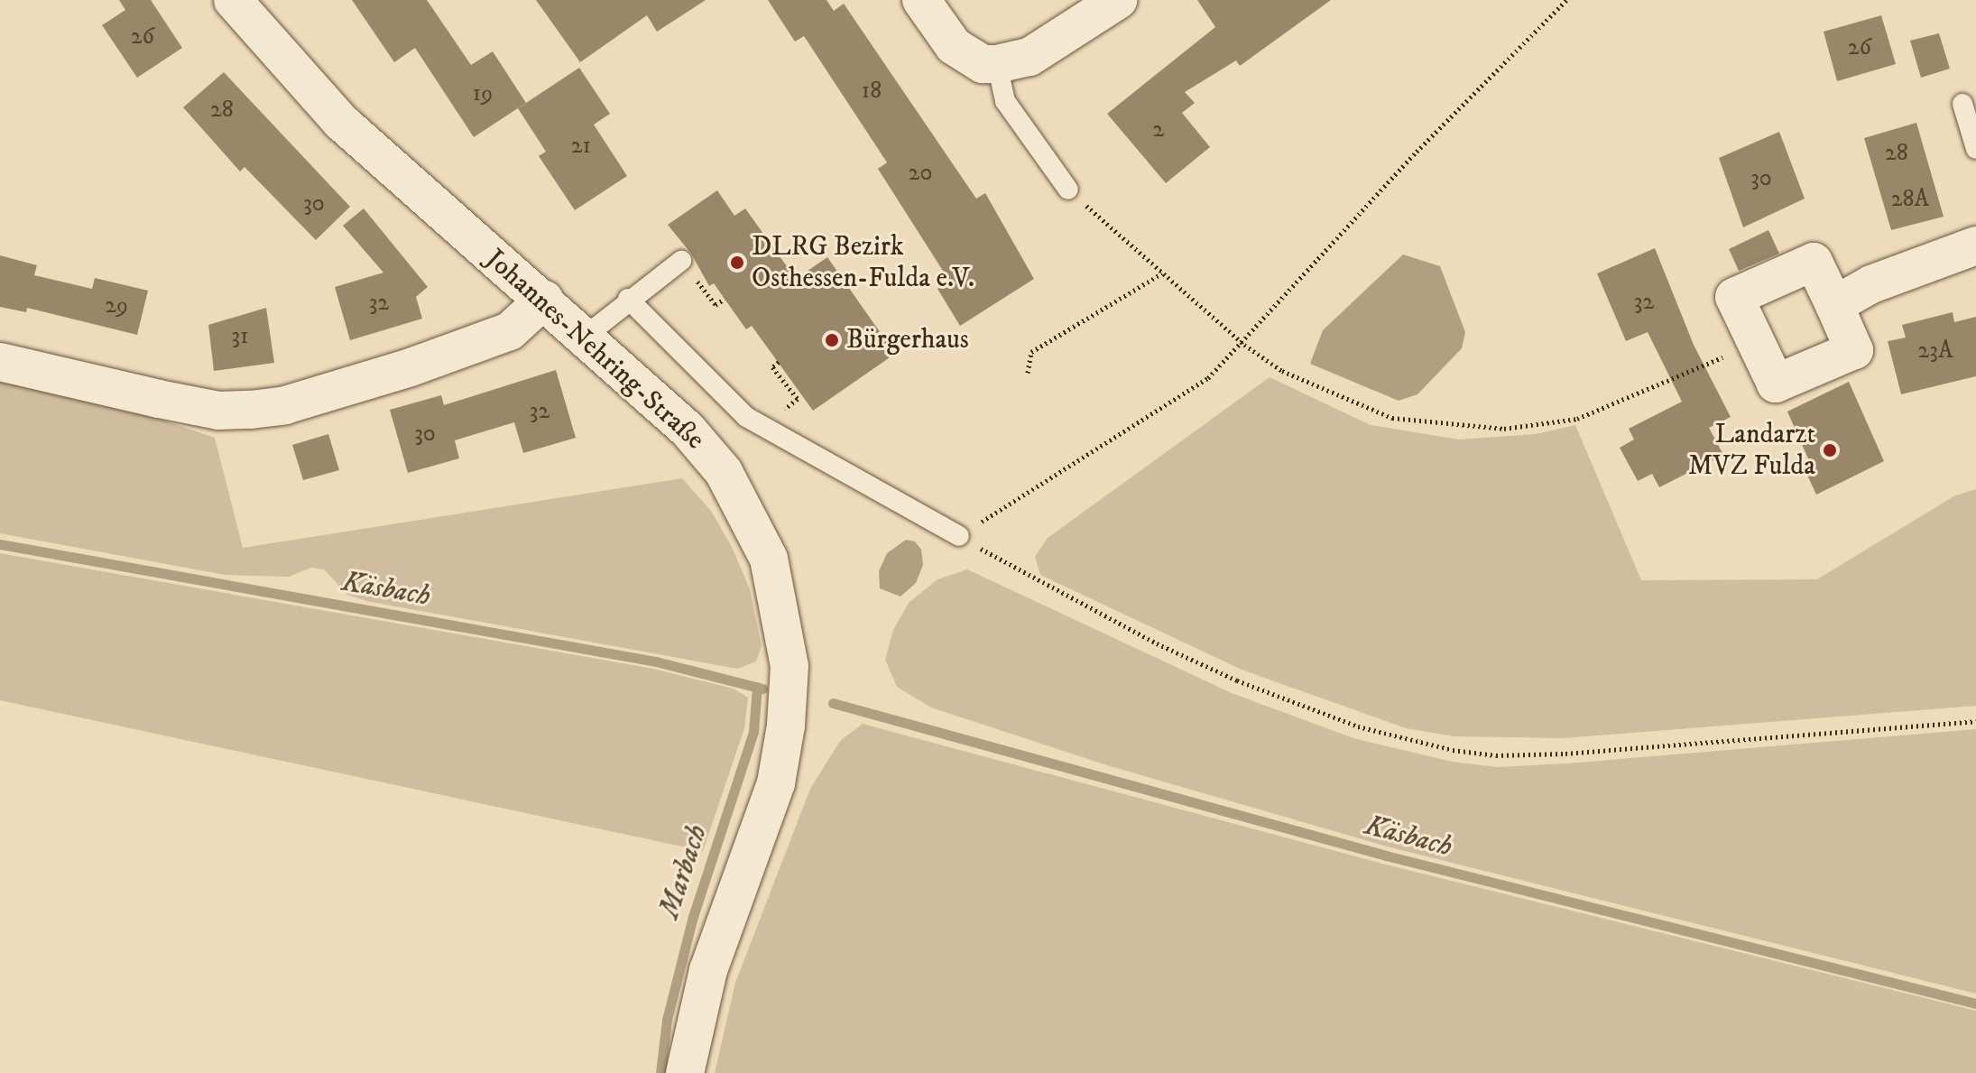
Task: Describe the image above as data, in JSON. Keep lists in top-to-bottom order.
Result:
{
  "streets": {
    "street": ["Johannes-Nehring-Straße"]
  },
  "water": ["Käsbach", "Marbach"],
  "places": ["DLRG Bezirk Osthessen-Fulda e.V.", "Bürgerhaus", "Landarzt MVZ Fulda"],
  "house_numbers": [
    "26",
    "26",
    "18",
    "19",
    "28",
    "2",
    "21",
    "28",
    "20",
    "30",
    "28A",
    "30",
    "32",
    "32",
    "29",
    "31",
    "23A",
    "32",
    "30"
  ]
}
